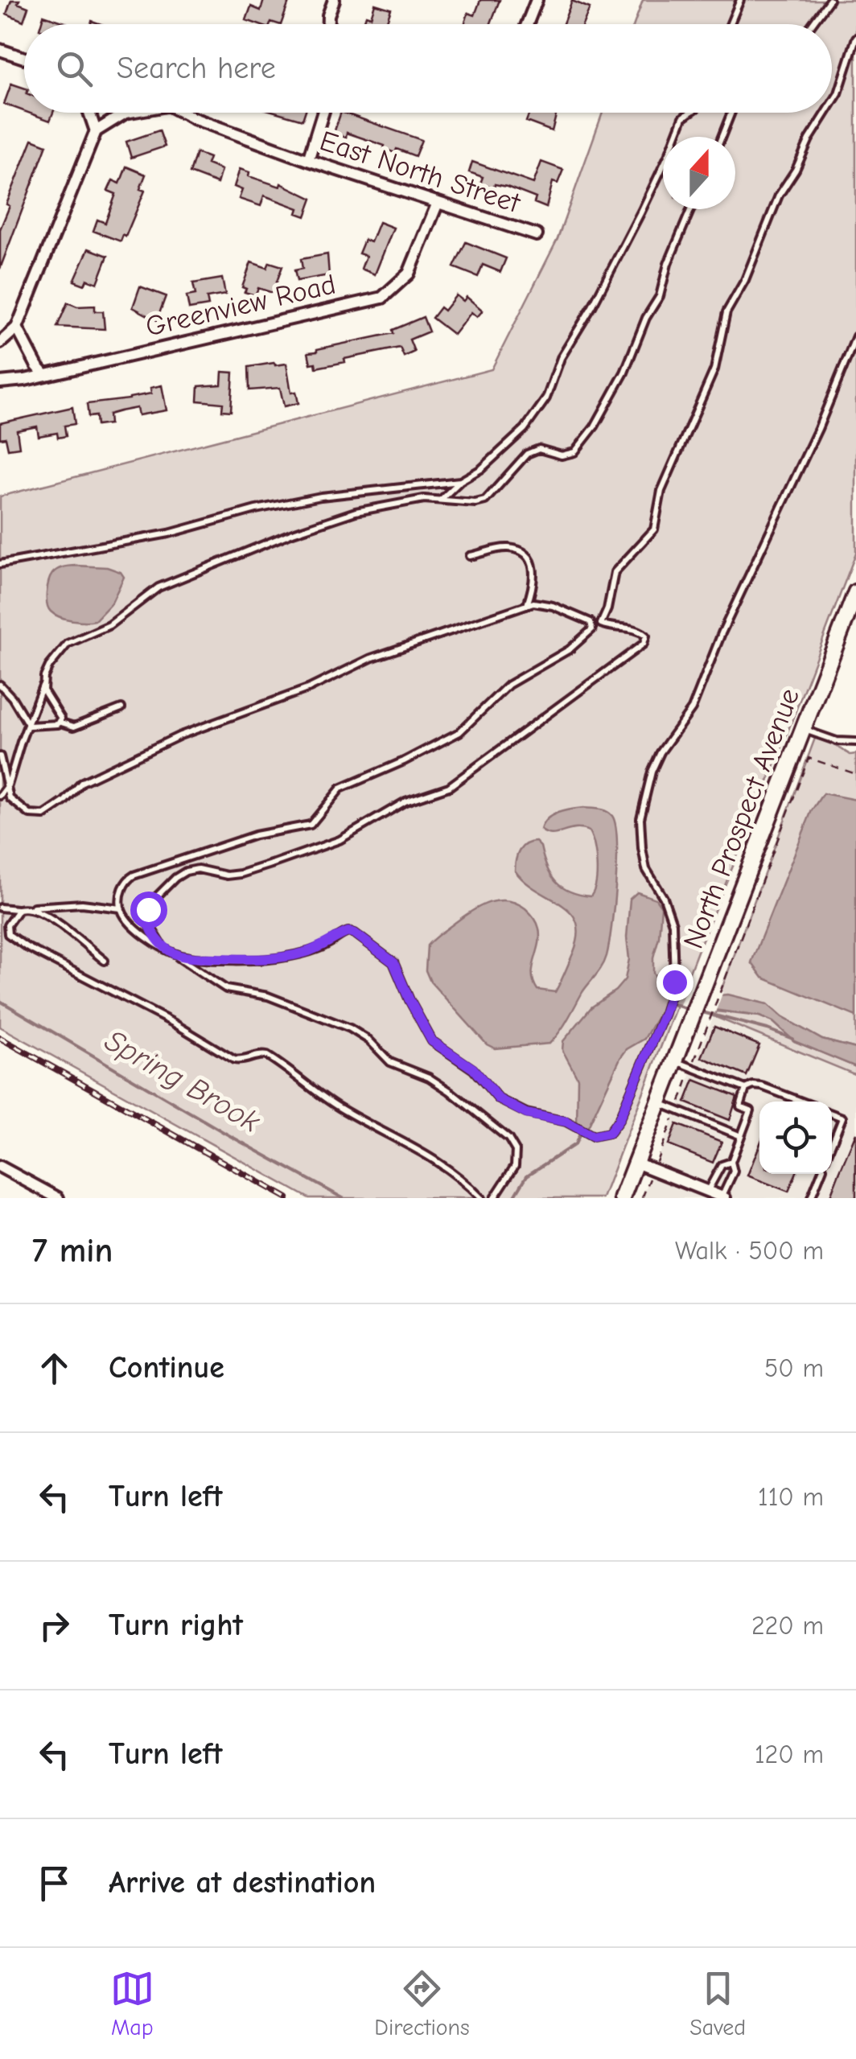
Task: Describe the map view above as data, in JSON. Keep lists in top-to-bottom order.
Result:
{
  "streets": {
    "main road": ["North Prospect Avenue"],
    "street": ["East North Street", "Greenview Road"]
  },
  "crossings": [
    ["East North Street", "Greenview Road"]
  ],
  "water": ["Spring Brook"],
  "north": "top",
  "page": {
    "search": "Search here",
    "heading": ["7 min", "Walk · 500 m"],
    "list": [
      ["Continue", "50 m"],
      ["Turn left", "110 m"],
      ["Turn right", "220 m"],
      ["Turn left", "120 m"],
      "Arrive at destination"
    ],
    "nav": ["Map", "Directions", "Saved"]
  }
}
